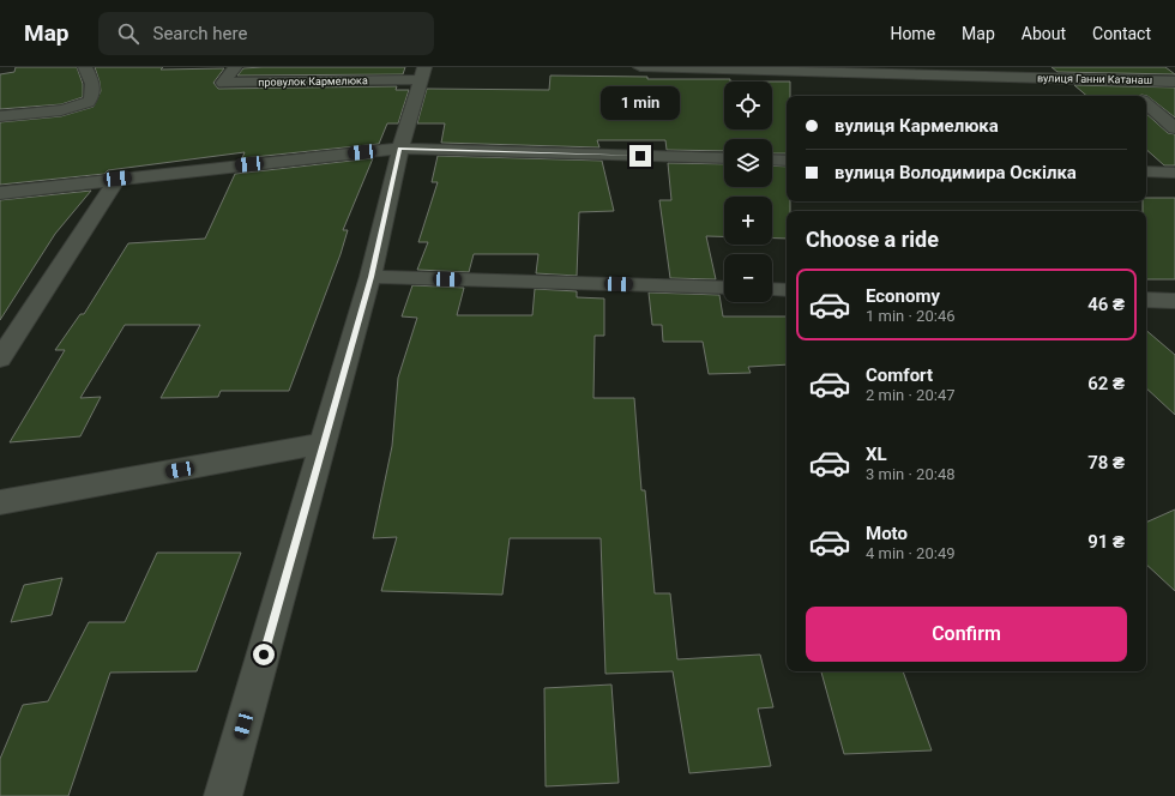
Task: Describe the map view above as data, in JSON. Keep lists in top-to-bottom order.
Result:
{
  "streets": {
    "street": ["вулиця Ганни Катанаш", "провулок Кармелюка"]
  },
  "page": {
    "header": "Map",
    "search": "Search here",
    "nav": [
      "Home",
      "Map",
      "About",
      "Contact"
    ],
    "map_buttons": ["+", "−"],
    "bubble": "1 min",
    "banner": ["вулиця Кармелюка", "вулиця Володимира Оскілка"],
    "heading": "Choose a ride",
    "list": [
      {
        "name": "Economy",
        "note": "1 min · 20:46",
        "value": "46 ₴"
      },
      {
        "name": "Comfort",
        "note": "2 min · 20:47",
        "value": "62 ₴"
      },
      {
        "name": "XL",
        "note": "3 min · 20:48",
        "value": "78 ₴"
      },
      {
        "name": "Moto",
        "note": "4 min · 20:49",
        "value": "91 ₴"
      }
    ],
    "buttons": "Confirm"
  }
}
